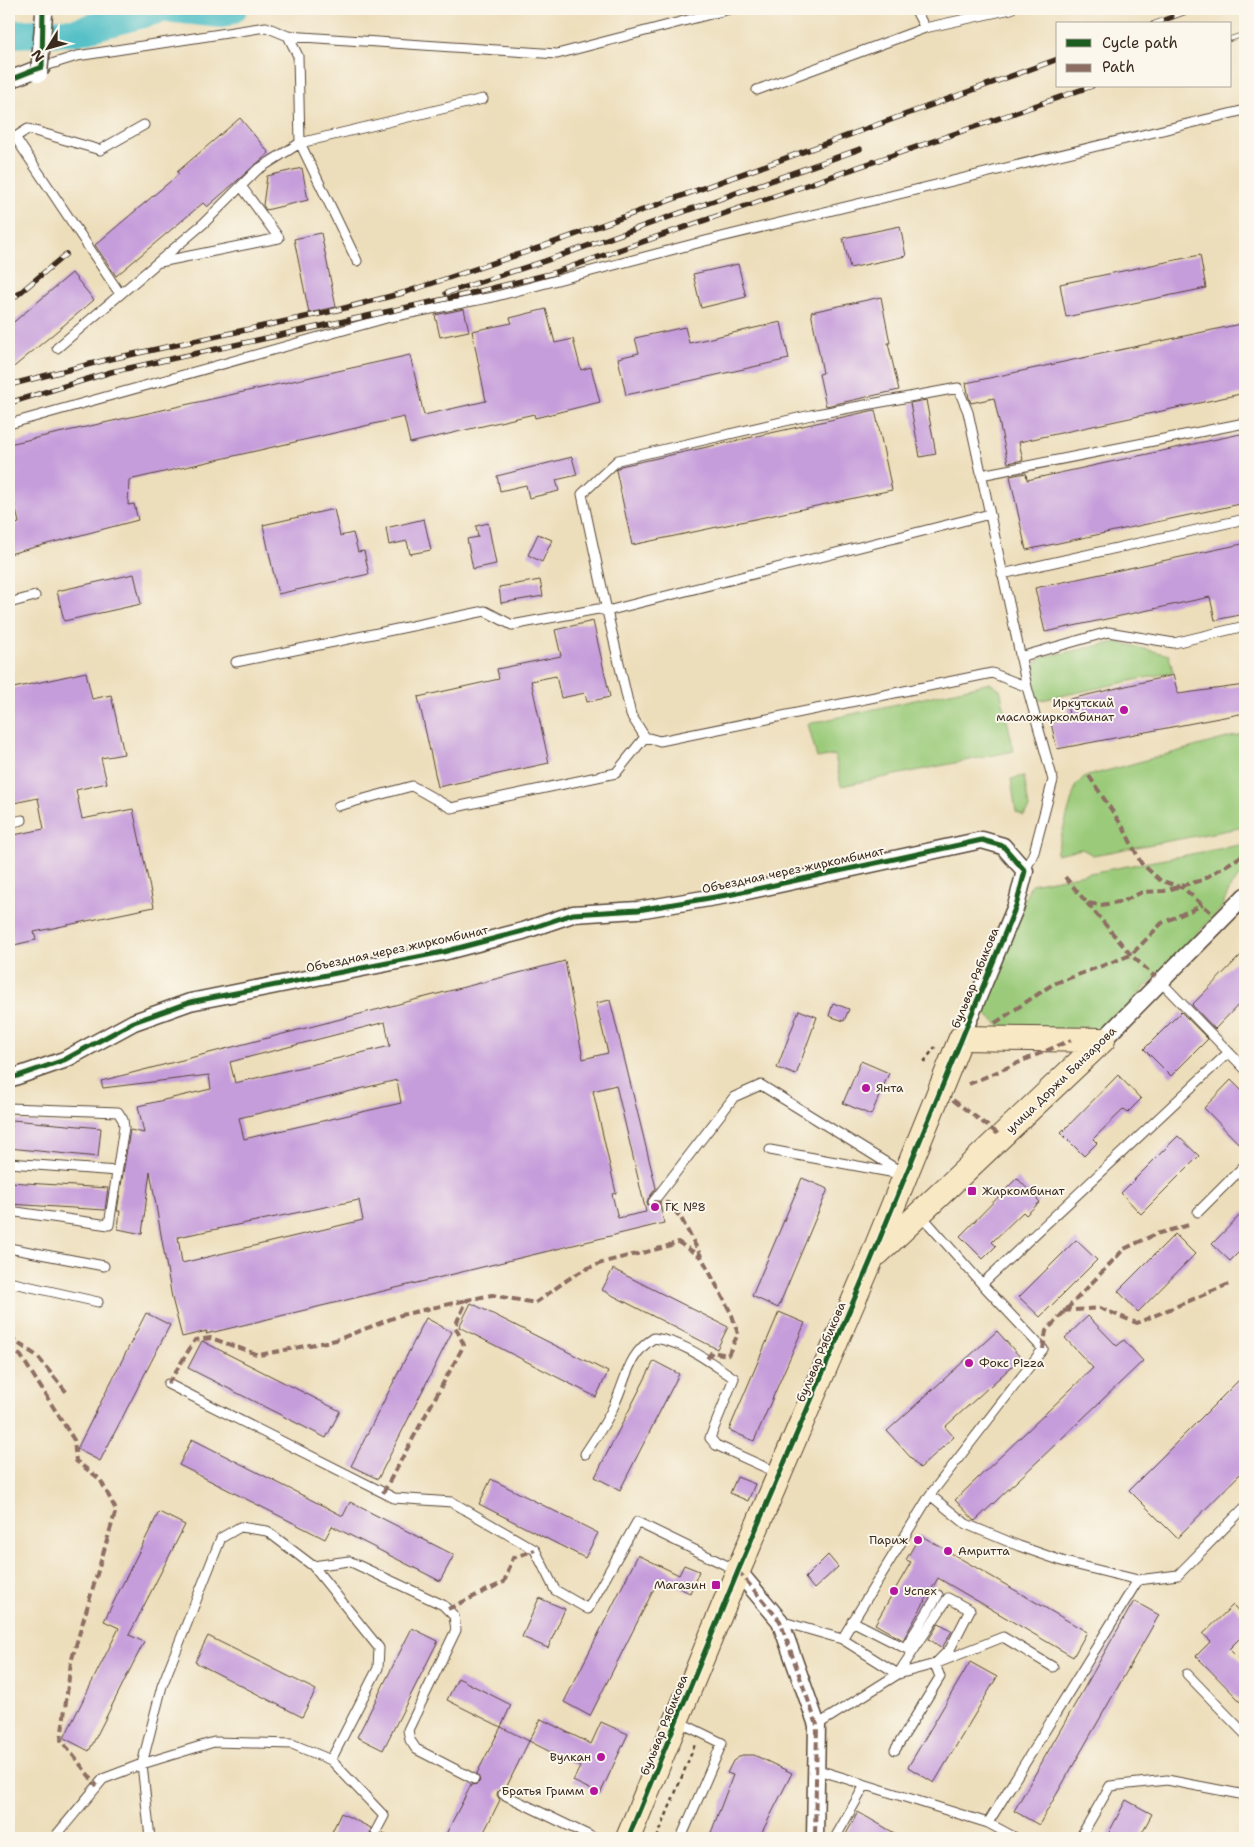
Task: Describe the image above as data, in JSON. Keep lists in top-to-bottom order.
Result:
{
  "streets": {
    "street": ["Объездная через жиркомбинат", "бульвар Рябикова", "улица Доржи Банзарова"]
  },
  "crossings": [
    ["Объездная через жиркомбинат", "бульвар Рябикова"],
    ["бульвар Рябикова", "улица Доржи Банзарова"]
  ],
  "places": {
    "other": [
      "Иркутский масложиркомбинат",
      "Янта",
      "ГК №8",
      "Фокс Pizza",
      "Париж",
      "Амритта",
      "Успех",
      "Вулкан",
      "Братья Гримм"
    ],
    "transit": ["Жиркомбинат", "Магазин"]
  },
  "legend": ["Cycle path", "Path"],
  "north": "bottom left"
}
